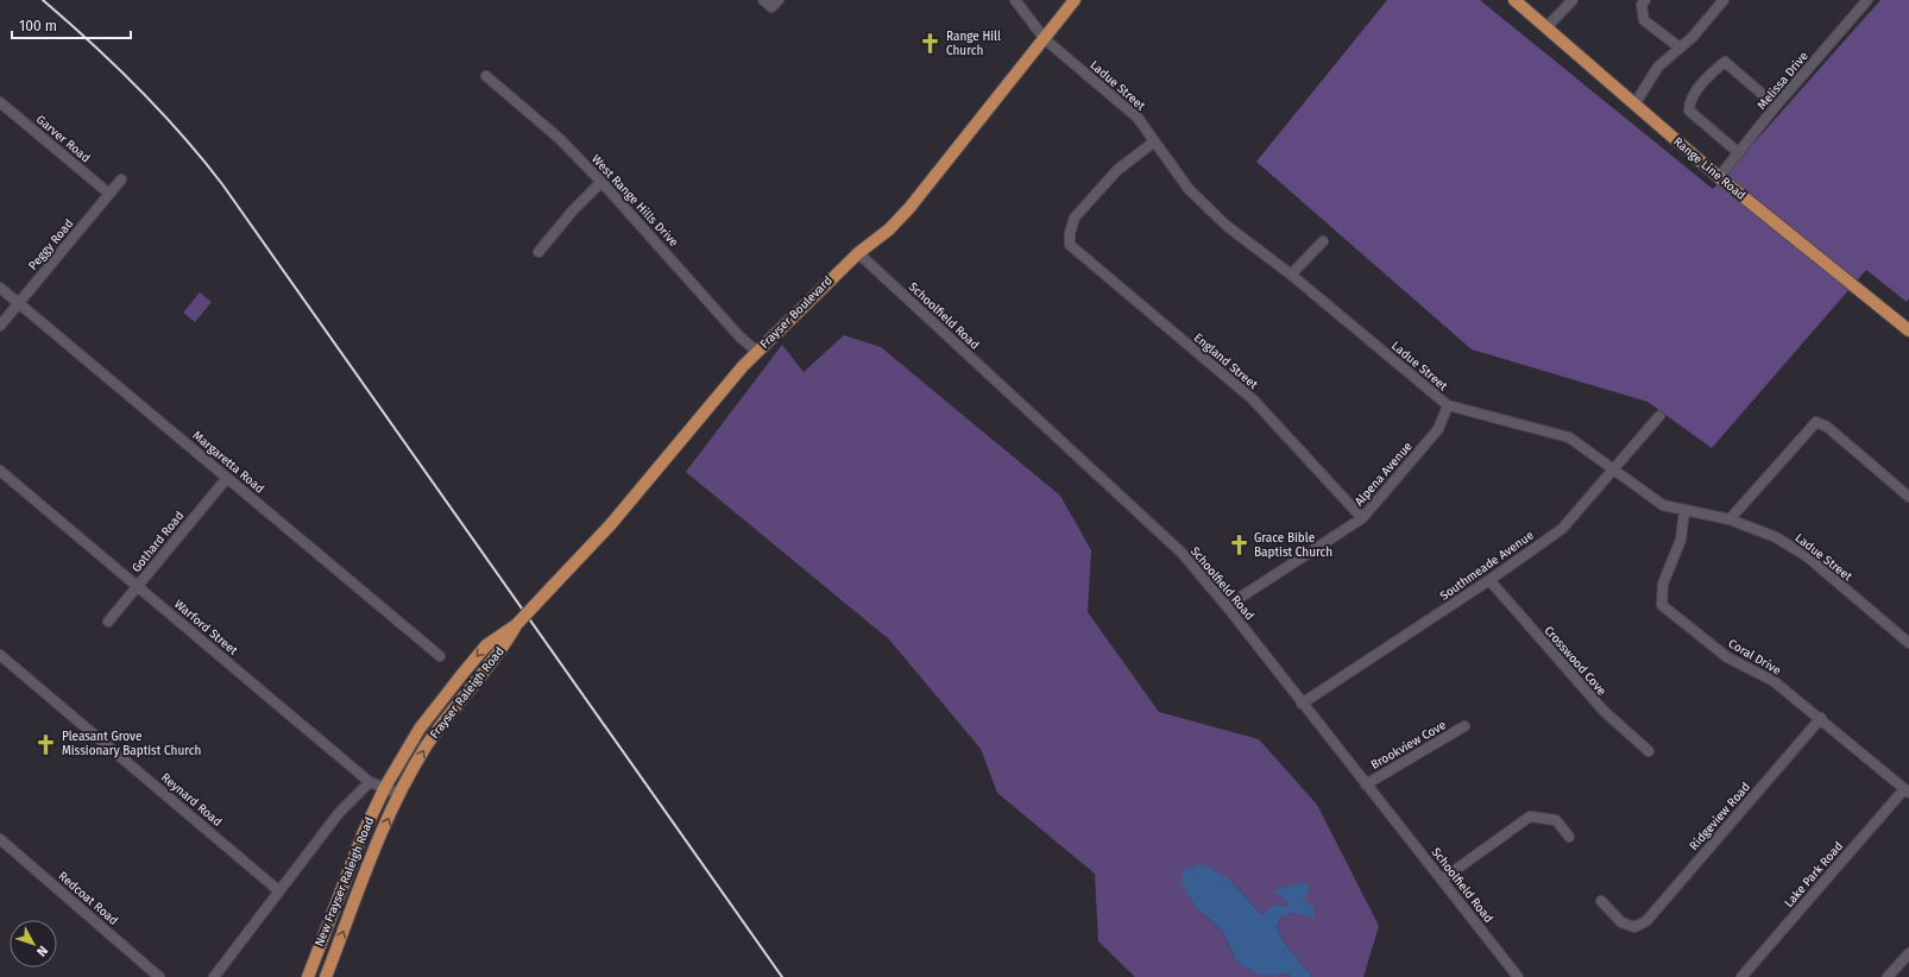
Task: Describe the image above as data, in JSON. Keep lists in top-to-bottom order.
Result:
{
  "streets": {
    "main road": [
      "Range Line Road",
      "Frayser Boulevard",
      "Frayser Raleigh Road",
      "New Frayser Raleigh Road"
    ],
    "street": [
      "Melissa Drive",
      "Ladue Street",
      "Garver Road",
      "West Range Hills Drive",
      "Peggy Road",
      "Schoolfield Road",
      "England Street",
      "Margaretta Road",
      "Alpena Avenue",
      "Gothard Road",
      "Southmeade Avenue",
      "Warford Street",
      "Coral Drive",
      "Crosswood Cove",
      "Brookview Cove",
      "Reynard Road",
      "Ridgeview Road",
      "Lake Park Road",
      "Redcoat Road"
    ]
  },
  "crossings": [
    ["Melissa Drive", "Range Line Road"],
    ["Ladue Street", "Frayser Boulevard"],
    ["Ladue Street", "England Street"],
    ["Ladue Street", "Alpena Avenue"],
    ["Ladue Street", "Southmeade Avenue"],
    ["Ladue Street", "Coral Drive"],
    ["Garver Road", "Peggy Road"],
    ["West Range Hills Drive", "Frayser Boulevard"],
    ["Peggy Road", "Margaretta Road"],
    ["Frayser Boulevard", "Schoolfield Road"],
    ["Frayser Boulevard", "Frayser Raleigh Road"],
    ["Schoolfield Road", "Alpena Avenue"],
    ["Schoolfield Road", "Southmeade Avenue"],
    ["Schoolfield Road", "Brookview Cove"],
    ["England Street", "Alpena Avenue"],
    ["Margaretta Road", "Gothard Road"],
    ["Gothard Road", "Warford Street"],
    ["Southmeade Avenue", "Crosswood Cove"],
    ["Warford Street", "Frayser Raleigh Road"],
    ["Warford Street", "New Frayser Raleigh Road"],
    ["Coral Drive", "Ridgeview Road"],
    ["Coral Drive", "Lake Park Road"],
    ["Frayser Raleigh Road", "New Frayser Raleigh Road"]
  ],
  "places": {
    "church": ["Range Hill Church", "Grace Bible Baptist Church", "Pleasant Grove Missionary Baptist Church"]
  },
  "scale_bar": "100 m",
  "north": "bottom right"
}
